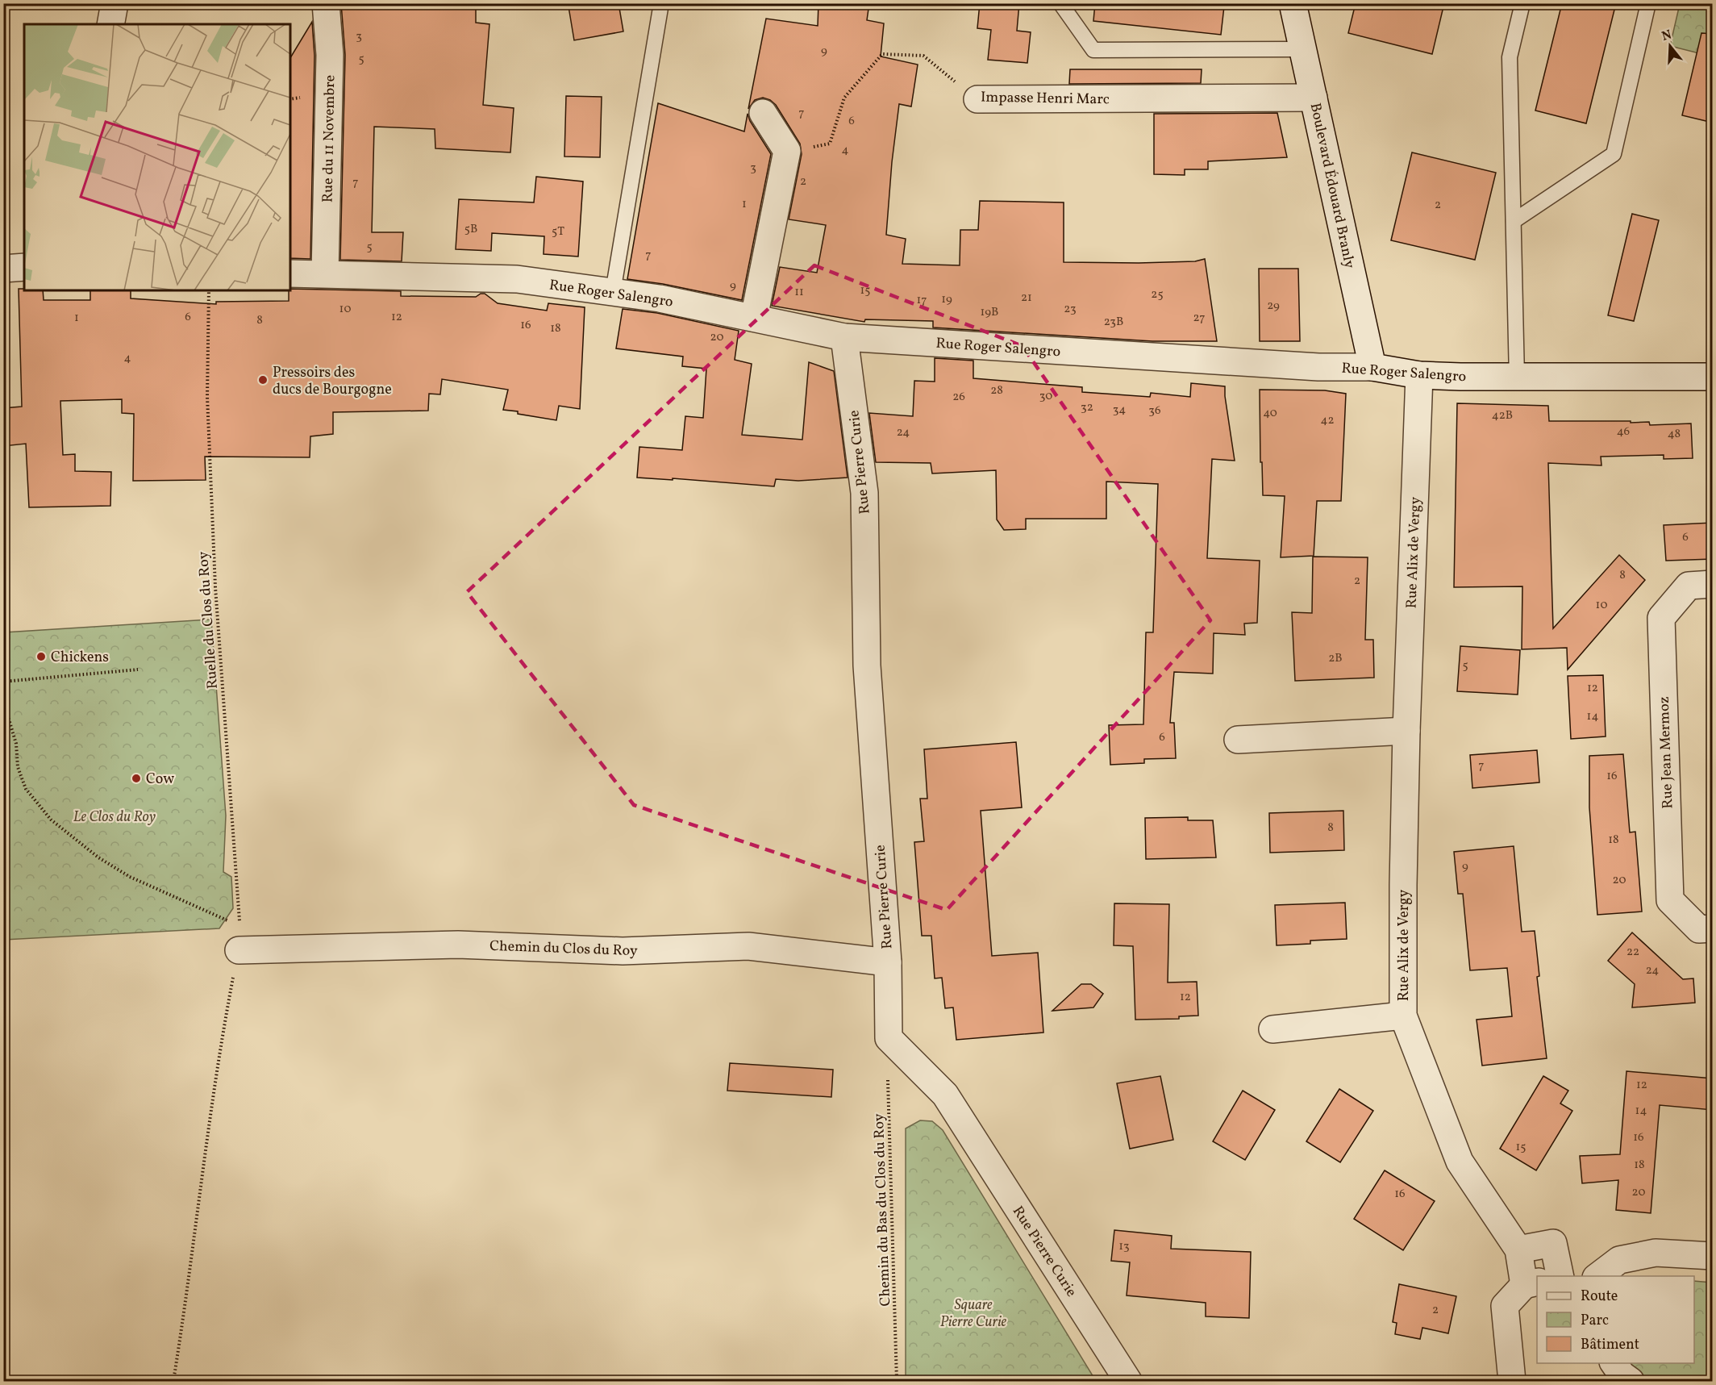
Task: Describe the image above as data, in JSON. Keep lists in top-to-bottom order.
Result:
{
  "streets": {
    "street": [
      "Impasse Henri Marc",
      "Rue du 11 Novembre",
      "Boulevard Édouard Branly",
      "Rue Roger Salengro",
      "Rue Pierre Curie",
      "Rue Alix de Vergy",
      "Rue Jean Mermoz",
      "Chemin du Clos du Roy"
    ],
    "path": ["Ruelle du Clos du Roy", "Chemin du Bas du Clos du Roy"]
  },
  "crossings": [
    ["Impasse Henri Marc", "Boulevard Édouard Branly"],
    ["Rue du 11 Novembre", "Rue Roger Salengro"],
    ["Boulevard Édouard Branly", "Rue Roger Salengro"],
    ["Rue Roger Salengro", "Rue Pierre Curie"],
    ["Rue Roger Salengro", "Rue Alix de Vergy"],
    ["Rue Pierre Curie", "Chemin du Clos du Roy"],
    ["Rue Pierre Curie", "Chemin du Bas du Clos du Roy"]
  ],
  "parks": ["Le Clos du Roy", "Square Pierre Curie"],
  "places": ["Pressoirs des ducs de Bourgogne", "Chickens", "Cow"],
  "house_numbers": [
    "3",
    "9",
    "5",
    "7",
    "6",
    "4",
    "3",
    "2",
    "7",
    "1",
    "2",
    "5B",
    "5T",
    "5",
    "7",
    "9",
    "15",
    "11",
    "25",
    "21",
    "19",
    "17",
    "29",
    "10",
    "23",
    "19B",
    "6",
    "12",
    "1",
    "27",
    "8",
    "23B",
    "16",
    "18",
    "20",
    "4",
    "28",
    "30",
    "26",
    "32",
    "34",
    "36",
    "40",
    "42B",
    "42",
    "46",
    "24",
    "48",
    "6",
    "8",
    "2",
    "10",
    "2B",
    "5",
    "12",
    "14",
    "6",
    "7",
    "16",
    "8",
    "18",
    "9",
    "20",
    "22",
    "24",
    "12",
    "12",
    "14",
    "16",
    "15",
    "18",
    "20",
    "16",
    "13",
    "2"
  ],
  "legend": ["Route", "Parc", "Bâtiment"],
  "north": "top"
}
